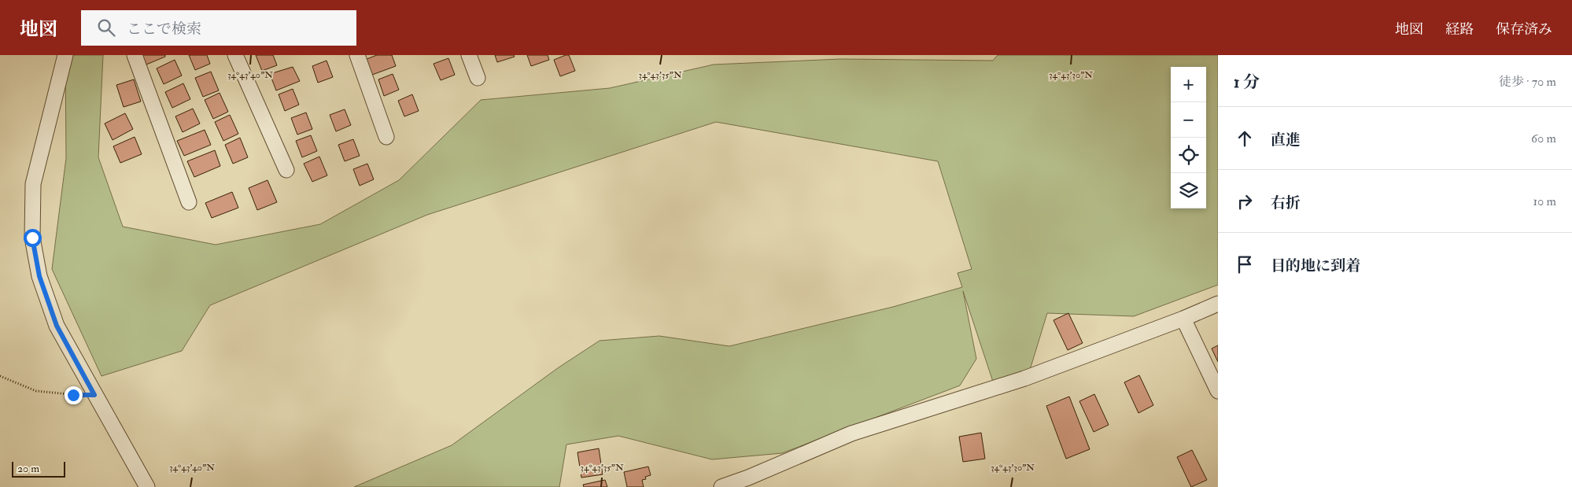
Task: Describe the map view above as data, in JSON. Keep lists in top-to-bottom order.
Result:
{
  "scale_bar": "20 m",
  "page": {
    "header": "地図",
    "search": "ここで検索",
    "nav": ["地図", "経路", "保存済み"],
    "heading": ["1 分", "徒歩 · 70 m"],
    "map_buttons": ["+", "−"],
    "list": [
      ["直進", "60 m"],
      ["右折", "10 m"],
      "目的地に到着"
    ],
    "scale": "20 m"
  },
  "coordinates": ["34°43'40\"N", "34°43'35\"N", "34°43'30\"N"]
}
